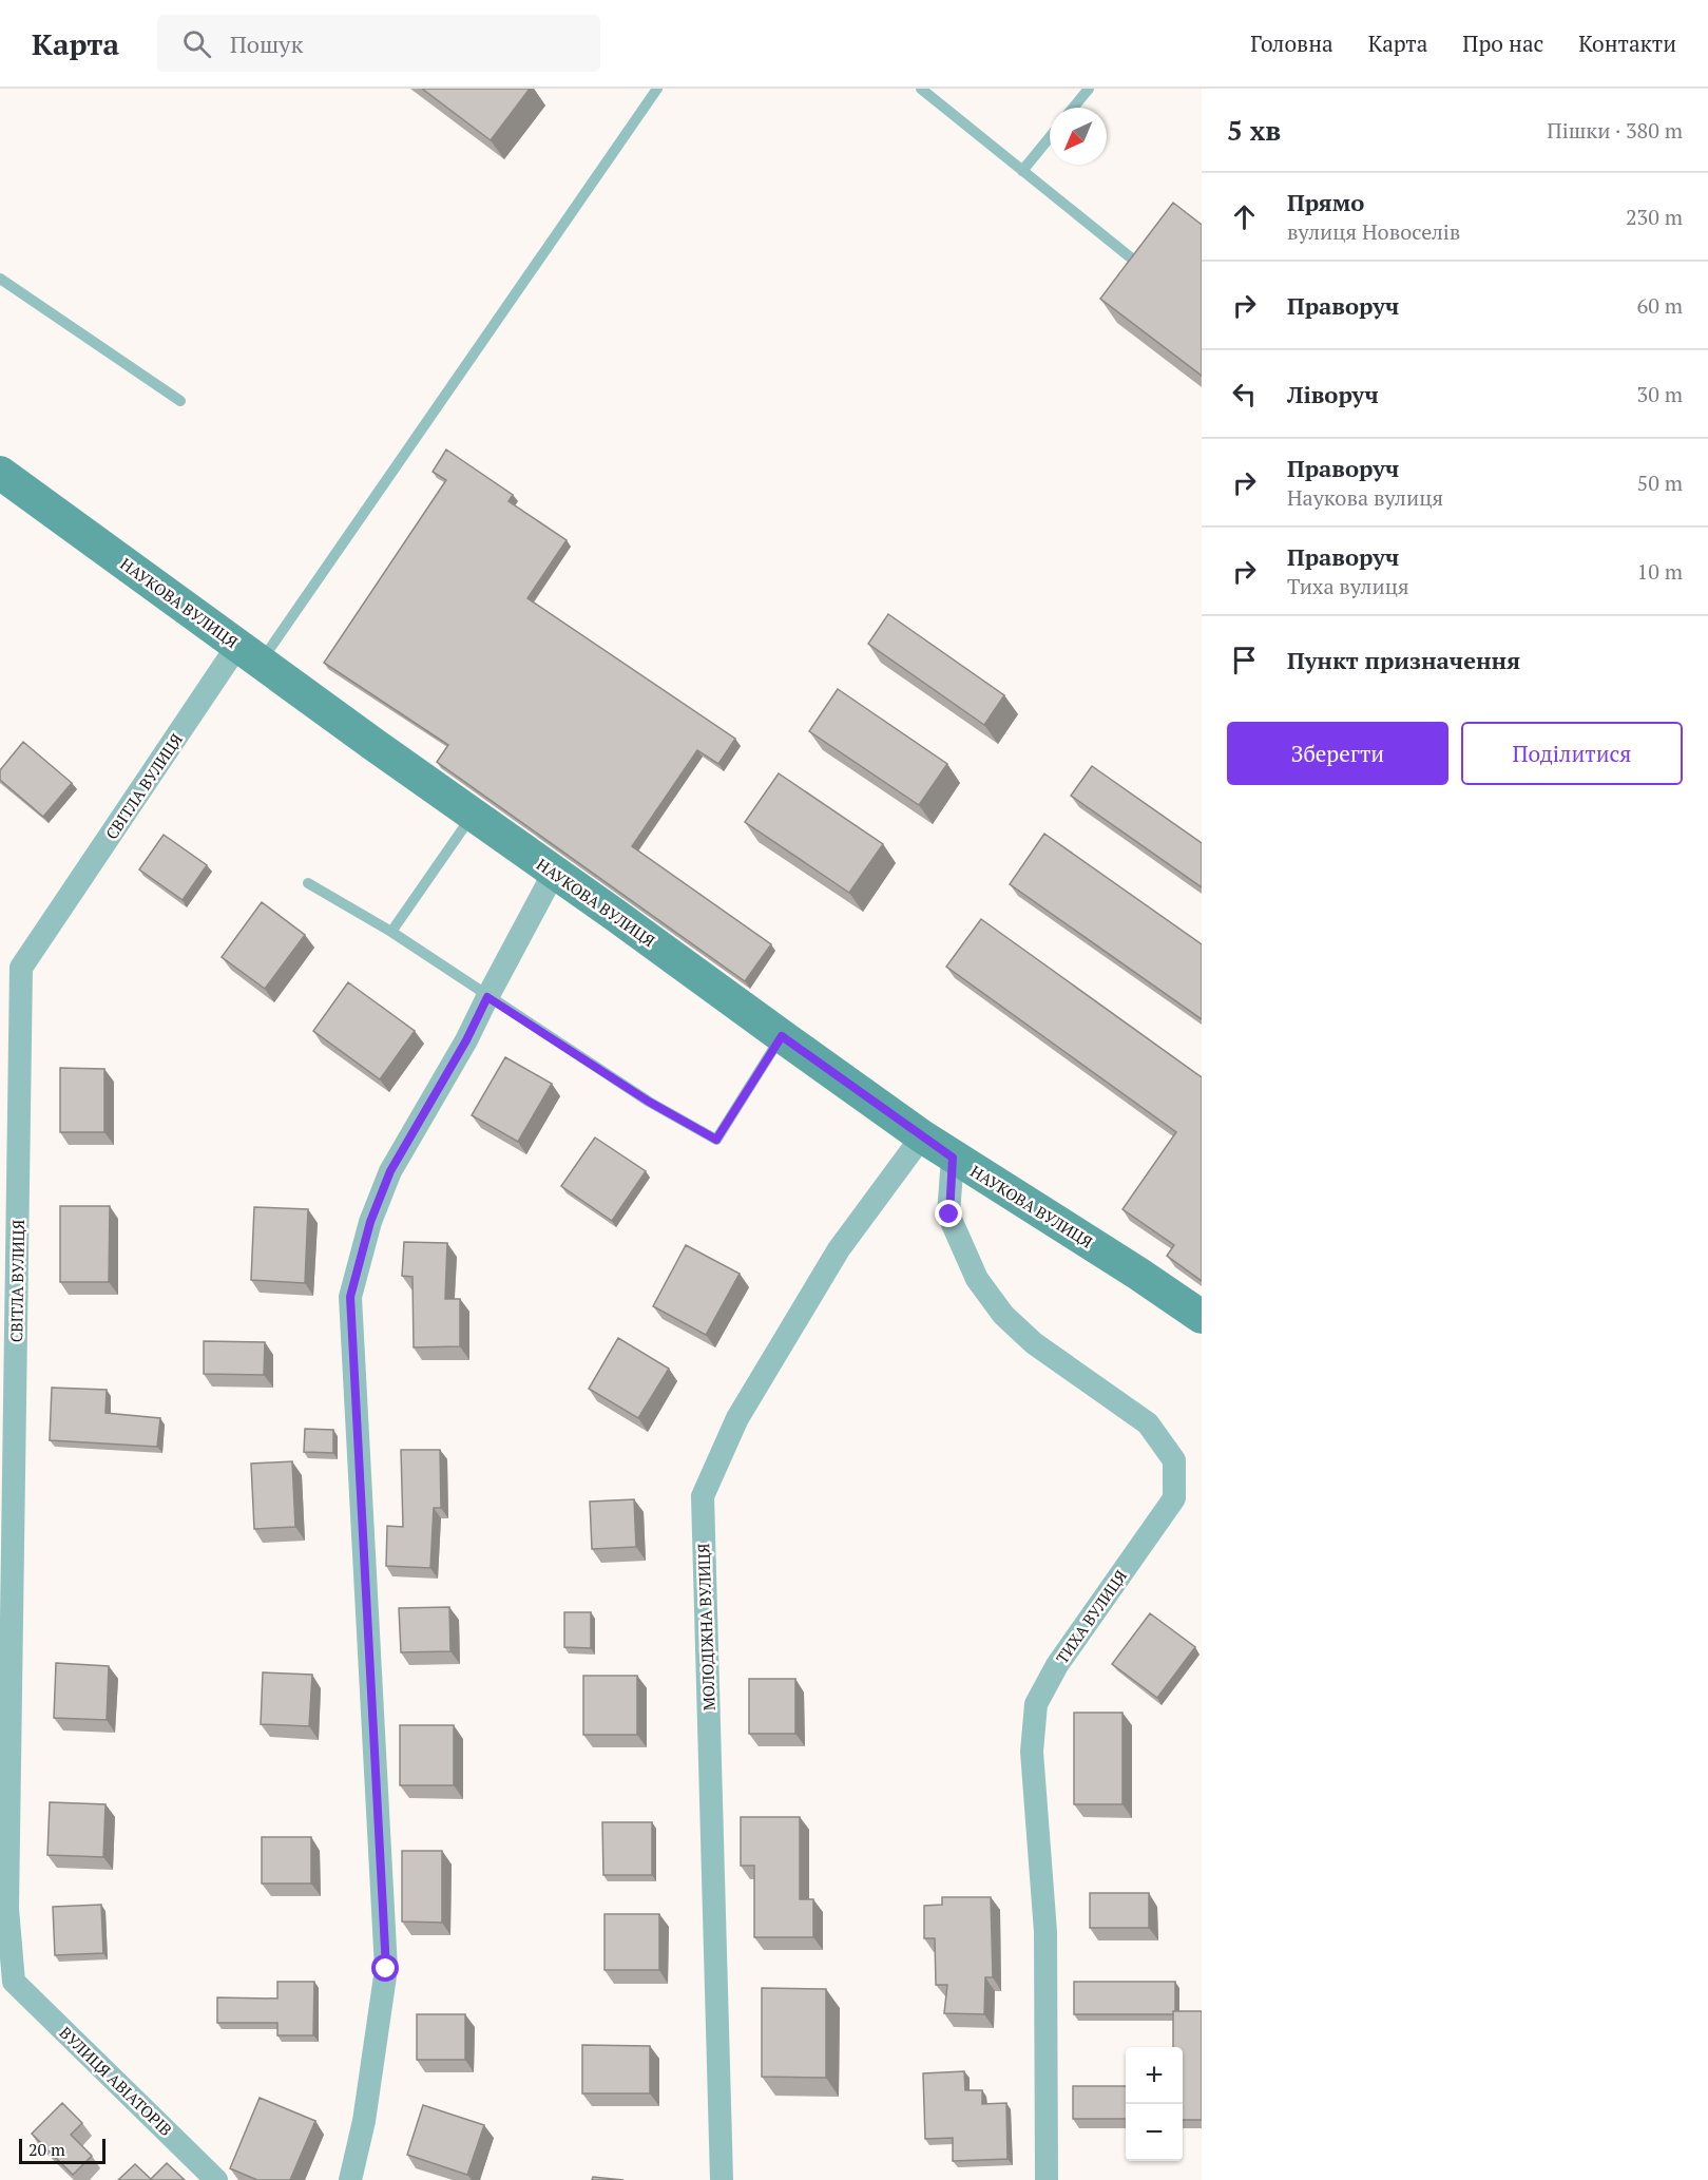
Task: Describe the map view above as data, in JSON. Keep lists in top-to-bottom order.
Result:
{
  "streets": {
    "street": [
      "НАУКОВА ВУЛИЦЯ",
      "СВІТЛА ВУЛИЦЯ",
      "ТИХА ВУЛИЦЯ",
      "МОЛОДІЖНА ВУЛИЦЯ",
      "ВУЛИЦЯ АВІАТОРІВ"
    ]
  },
  "crossings": [
    ["НАУКОВА ВУЛИЦЯ", "СВІТЛА ВУЛИЦЯ"],
    ["НАУКОВА ВУЛИЦЯ", "ТИХА ВУЛИЦЯ"],
    ["НАУКОВА ВУЛИЦЯ", "МОЛОДІЖНА ВУЛИЦЯ"],
    ["СВІТЛА ВУЛИЦЯ", "ВУЛИЦЯ АВІАТОРІВ"]
  ],
  "scale_bar": "20 m",
  "north": "bottom left",
  "page": {
    "header": "Карта",
    "search": "Пошук",
    "nav": [
      "Головна",
      "Карта",
      "Про нас",
      "Контакти"
    ],
    "heading": ["5 хв", "Пішки · 380 m"],
    "list": [
      ["Прямо", "вулиця Новоселів", "230 m"],
      ["Праворуч", "60 m"],
      ["Ліворуч", "30 m"],
      ["Праворуч", "Наукова вулиця", "50 m"],
      ["Праворуч", "Тиха вулиця", "10 m"],
      "Пункт призначення"
    ],
    "buttons": ["Зберегти", "Поділитися"],
    "map_buttons": ["+", "−"],
    "scale": "20 m"
  }
}
